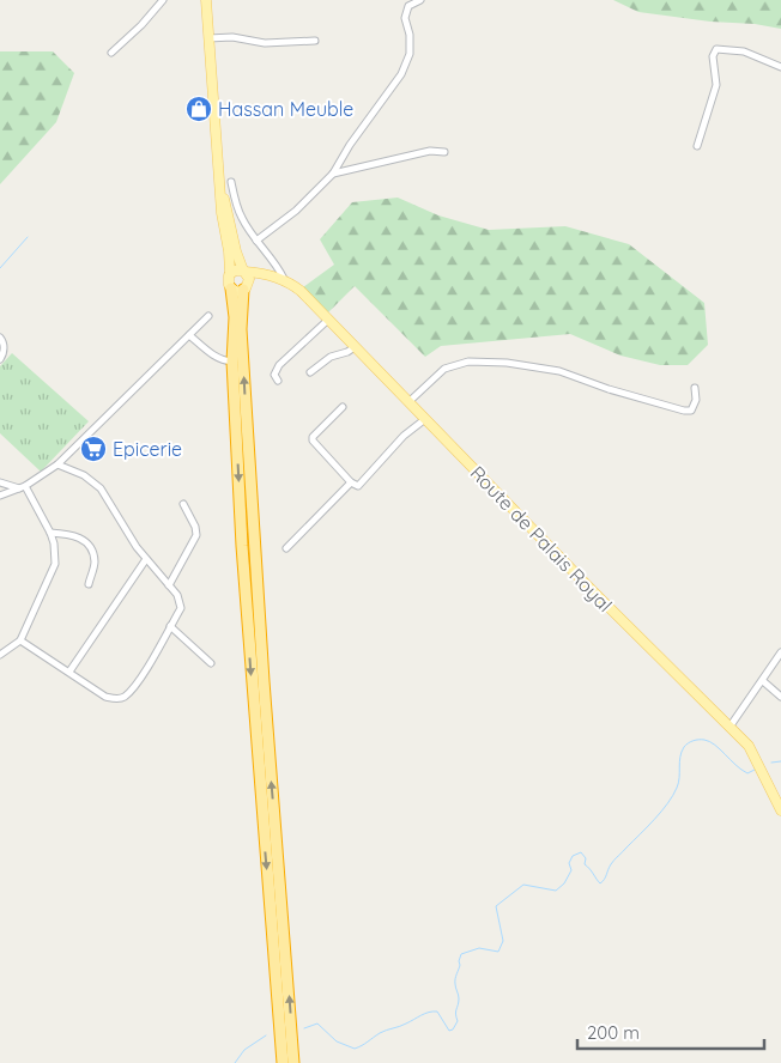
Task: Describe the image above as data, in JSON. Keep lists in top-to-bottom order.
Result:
{
  "streets": {
    "main road": ["Route de Palais Royal"]
  },
  "places": {
    "shop": ["Hassan Meuble"],
    "supermarket": ["Epicerie"]
  },
  "scale_bar": "200 m"
}
